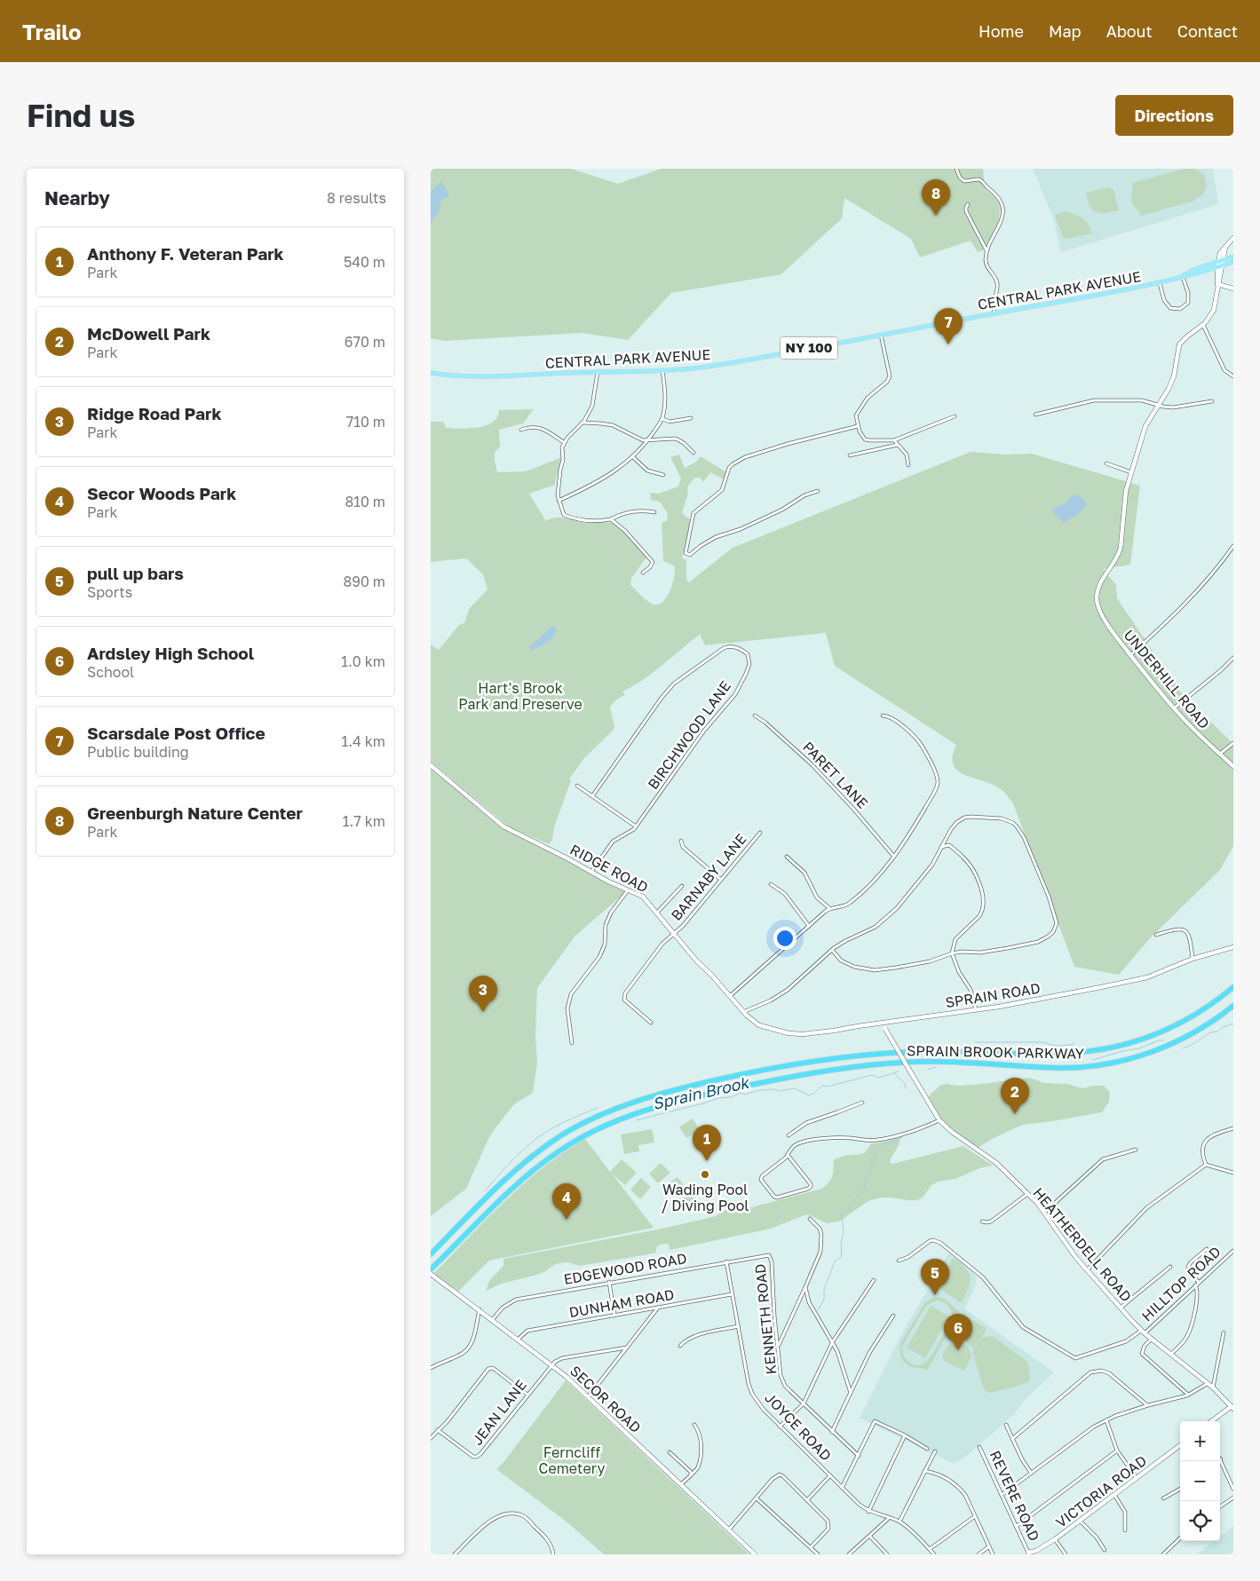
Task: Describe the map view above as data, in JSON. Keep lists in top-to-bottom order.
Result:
{
  "streets": {
    "highway": ["SPRAIN BROOK PARKWAY"],
    "main road": ["CENTRAL PARK AVENUE", "NY 100"],
    "street": [
      "UNDERHILL ROAD",
      "BIRCHWOOD LANE",
      "PARET LANE",
      "RIDGE ROAD",
      "BARNABY LANE",
      "SPRAIN ROAD",
      "HEATHERDELL ROAD",
      "EDGEWOOD ROAD",
      "HILLTOP ROAD",
      "DUNHAM ROAD",
      "KENNETH ROAD",
      "SECOR ROAD",
      "JEAN LANE",
      "JOYCE ROAD",
      "VICTORIA ROAD",
      "REVERE ROAD"
    ]
  },
  "crossings": [
    ["CENTRAL PARK AVENUE", "UNDERHILL ROAD"],
    ["BIRCHWOOD LANE", "RIDGE ROAD"],
    ["RIDGE ROAD", "BARNABY LANE"],
    ["RIDGE ROAD", "SPRAIN ROAD"],
    ["SPRAIN ROAD", "HEATHERDELL ROAD"],
    ["SPRAIN BROOK PARKWAY", "SECOR ROAD"],
    ["HEATHERDELL ROAD", "HILLTOP ROAD"],
    ["EDGEWOOD ROAD", "KENNETH ROAD"],
    ["EDGEWOOD ROAD", "SECOR ROAD"],
    ["EDGEWOOD ROAD", "JOYCE ROAD"],
    ["DUNHAM ROAD", "SECOR ROAD"],
    ["DUNHAM ROAD", "JOYCE ROAD"],
    ["SECOR ROAD", "JEAN LANE"],
    ["VICTORIA ROAD", "REVERE ROAD"]
  ],
  "water": ["Sprain Brook"],
  "parks": ["Hart's Brook Park and Preserve", "Ferncliff Cemetery"],
  "places": ["Wading Pool / Diving Pool"],
  "page": {
    "header": "Trailo",
    "nav": [
      "Home",
      "Map",
      "About",
      "Contact"
    ],
    "buttons": "Directions",
    "title": "Find us",
    "heading": ["Nearby", "8 results"],
    "pins": [
      "8",
      "7",
      "3",
      "2",
      "1",
      "4",
      "5",
      "6"
    ],
    "list": [
      {
        "mark": "1",
        "name": "Anthony F. Veteran Park",
        "note": "Park",
        "value": "540 m"
      },
      {
        "mark": "2",
        "name": "McDowell Park",
        "note": "Park",
        "value": "670 m"
      },
      {
        "mark": "3",
        "name": "Ridge Road Park",
        "note": "Park",
        "value": "710 m"
      },
      {
        "mark": "4",
        "name": "Secor Woods Park",
        "note": "Park",
        "value": "810 m"
      },
      {
        "mark": "5",
        "name": "pull up bars",
        "note": "Sports",
        "value": "890 m"
      },
      {
        "mark": "6",
        "name": "Ardsley High School",
        "note": "School",
        "value": "1.0 km"
      },
      {
        "mark": "7",
        "name": "Scarsdale Post Office",
        "note": "Public building",
        "value": "1.4 km"
      },
      {
        "mark": "8",
        "name": "Greenburgh Nature Center",
        "note": "Park",
        "value": "1.7 km"
      }
    ],
    "map_buttons": ["+", "−"]
  }
}
